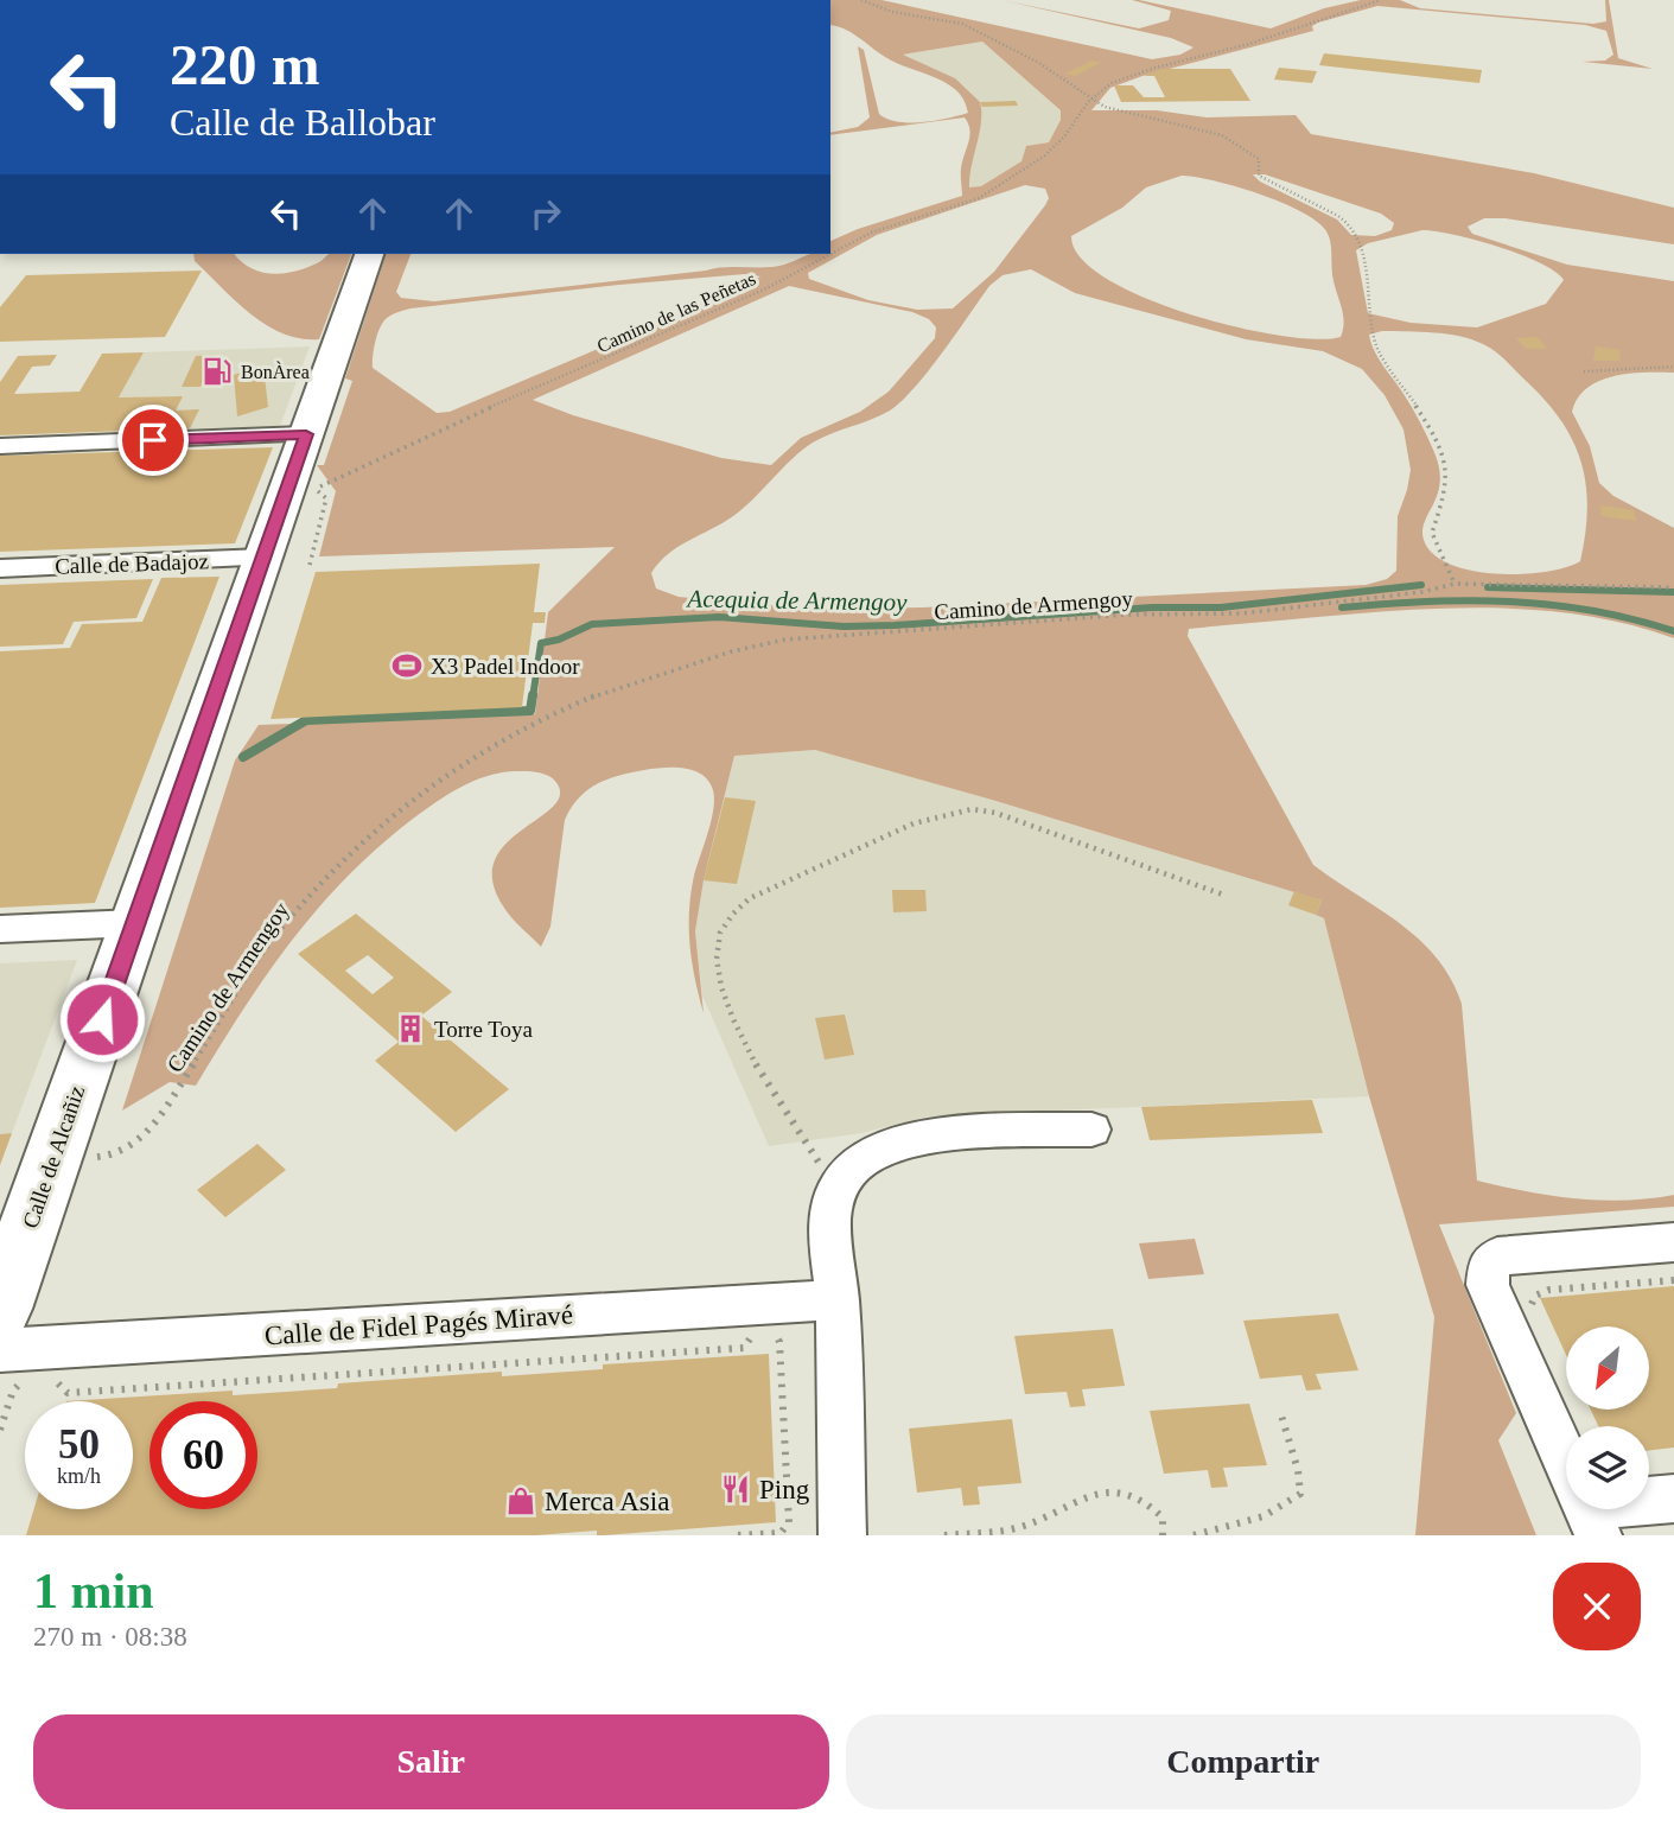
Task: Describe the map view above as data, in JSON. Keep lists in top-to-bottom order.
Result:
{
  "streets": {
    "main road": ["Calle de Alcañiz"],
    "street": ["Calle de Badajoz", "Calle de Fidel Pagés Miravé"],
    "path": ["Camino de las Peñetas", "Camino de Armengoy"]
  },
  "crossings": [
    ["Calle de Badajoz", "Calle de Alcañiz"],
    ["Camino de Armengoy", "Calle de Alcañiz"]
  ],
  "water": ["Acequia de Armengoy"],
  "places": {
    "fuel station": ["BonÀrea"],
    "sports": ["X3 Padel Indoor"],
    "building": ["Torre Toya"],
    "restaurant": ["Ping"],
    "shop": ["Merca Asia"]
  },
  "north": "bottom left",
  "page": {
    "turn": ["220 m", "Calle de Ballobar"],
    "speed": "50 km/h",
    "limit": "60",
    "heading": ["1 min", "270 m · 08:38"],
    "buttons": ["Salir", "Compartir"]
  }
}
